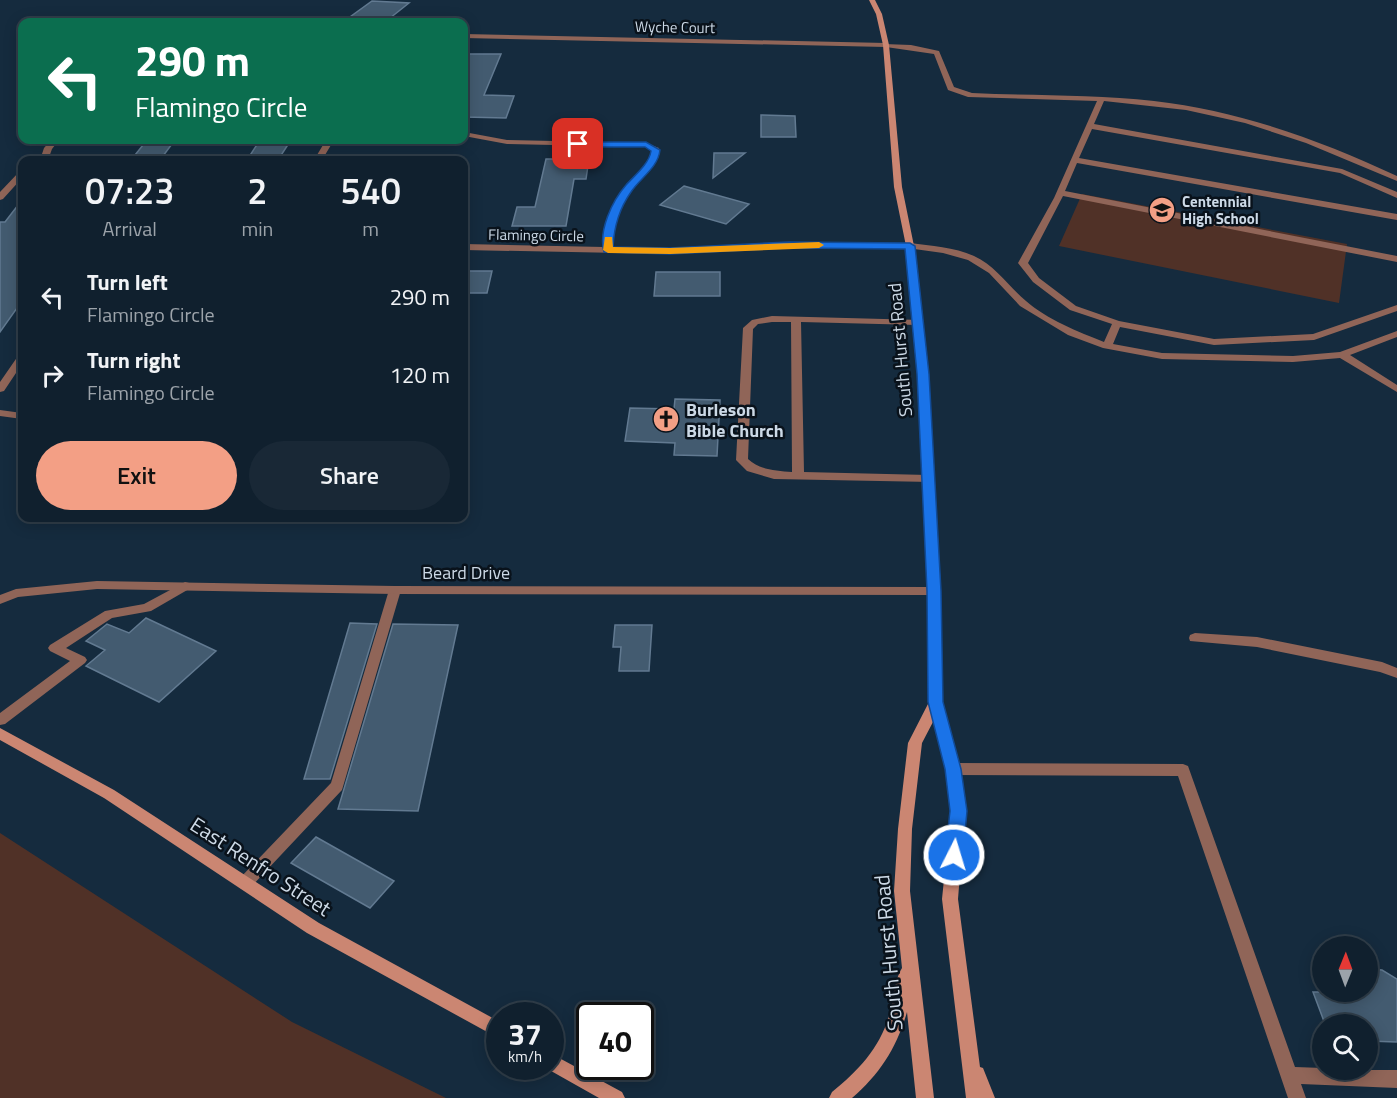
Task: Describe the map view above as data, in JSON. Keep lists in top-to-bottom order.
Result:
{
  "streets": {
    "street": [
      "Wyche Court",
      "Flamingo Circle",
      "South Hurst Road",
      "Beard Drive",
      "East Renfro Street"
    ]
  },
  "crossings": [
    ["Wyche Court", "South Hurst Road"],
    ["Flamingo Circle", "South Hurst Road"],
    ["South Hurst Road", "Beard Drive"]
  ],
  "places": {
    "school or university": ["Centennial High School"],
    "church": ["Burleson Bible Church"]
  },
  "north": "top",
  "page": {
    "turn": ["290 m", "Flamingo Circle"],
    "eta": [
      "07:23",
      "Arrival",
      "2",
      "min",
      "540",
      "m"
    ],
    "list": [
      {
        "name": "Turn left",
        "note": "Flamingo Circle",
        "value": "290 m"
      },
      {
        "name": "Turn right",
        "note": "Flamingo Circle",
        "value": "120 m"
      }
    ],
    "buttons": ["Exit", "Share"],
    "speed": "37 km/h",
    "limit": "40"
  }
}
